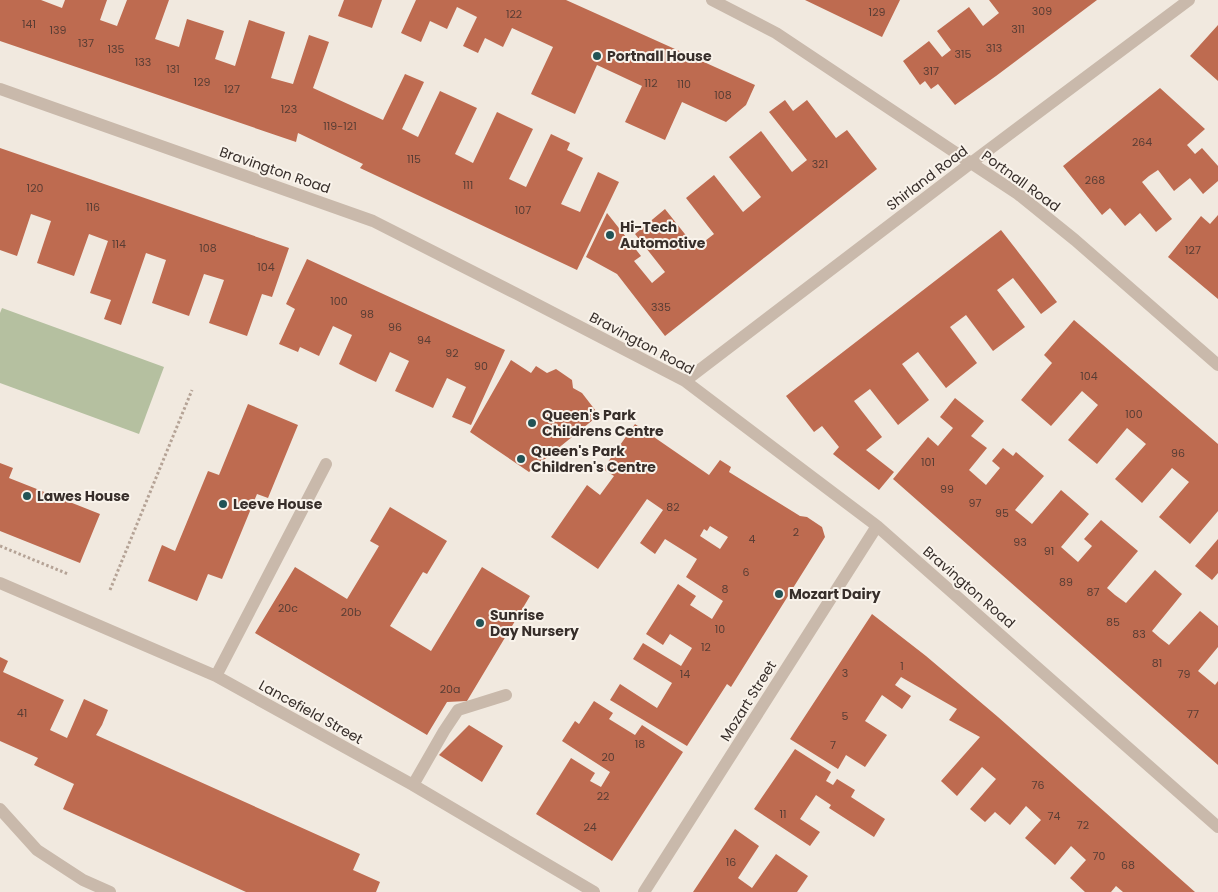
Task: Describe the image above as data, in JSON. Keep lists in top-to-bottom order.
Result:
{
  "streets": {
    "street": [
      "Bravington Road",
      "Shirland Road",
      "Portnall Road",
      "Mozart Street",
      "Lancefield Street"
    ]
  },
  "crossings": [
    ["Bravington Road", "Shirland Road"],
    ["Bravington Road", "Mozart Street"],
    ["Shirland Road", "Portnall Road"]
  ],
  "places": [
    "Portnall House",
    "Hi-Tech Automotive",
    "Queen's Park Childrens Centre",
    "Queen's Park Children's Centre",
    "Lawes House",
    "Leeve House",
    "Mozart Dairy",
    "Sunrise Day Nursery"
  ],
  "house_numbers": [
    "309",
    "129",
    "122",
    "141",
    "311",
    "139",
    "137",
    "313",
    "135",
    "315",
    "133",
    "131",
    "317",
    "129",
    "112",
    "110",
    "127",
    "108",
    "123",
    "119-121",
    "264",
    "115",
    "321",
    "268",
    "111",
    "120",
    "116",
    "107",
    "114",
    "108",
    "127",
    "104",
    "100",
    "335",
    "98",
    "96",
    "94",
    "92",
    "90",
    "104",
    "100",
    "96",
    "101",
    "99",
    "97",
    "82",
    "95",
    "2",
    "4",
    "93",
    "91",
    "6",
    "89",
    "8",
    "87",
    "20c",
    "20b",
    "85",
    "10",
    "83",
    "12",
    "81",
    "1",
    "3",
    "14",
    "79",
    "20a",
    "41",
    "77",
    "5",
    "18",
    "7",
    "20",
    "76",
    "22",
    "11",
    "74",
    "72",
    "24",
    "70",
    "16",
    "68"
  ]
}
